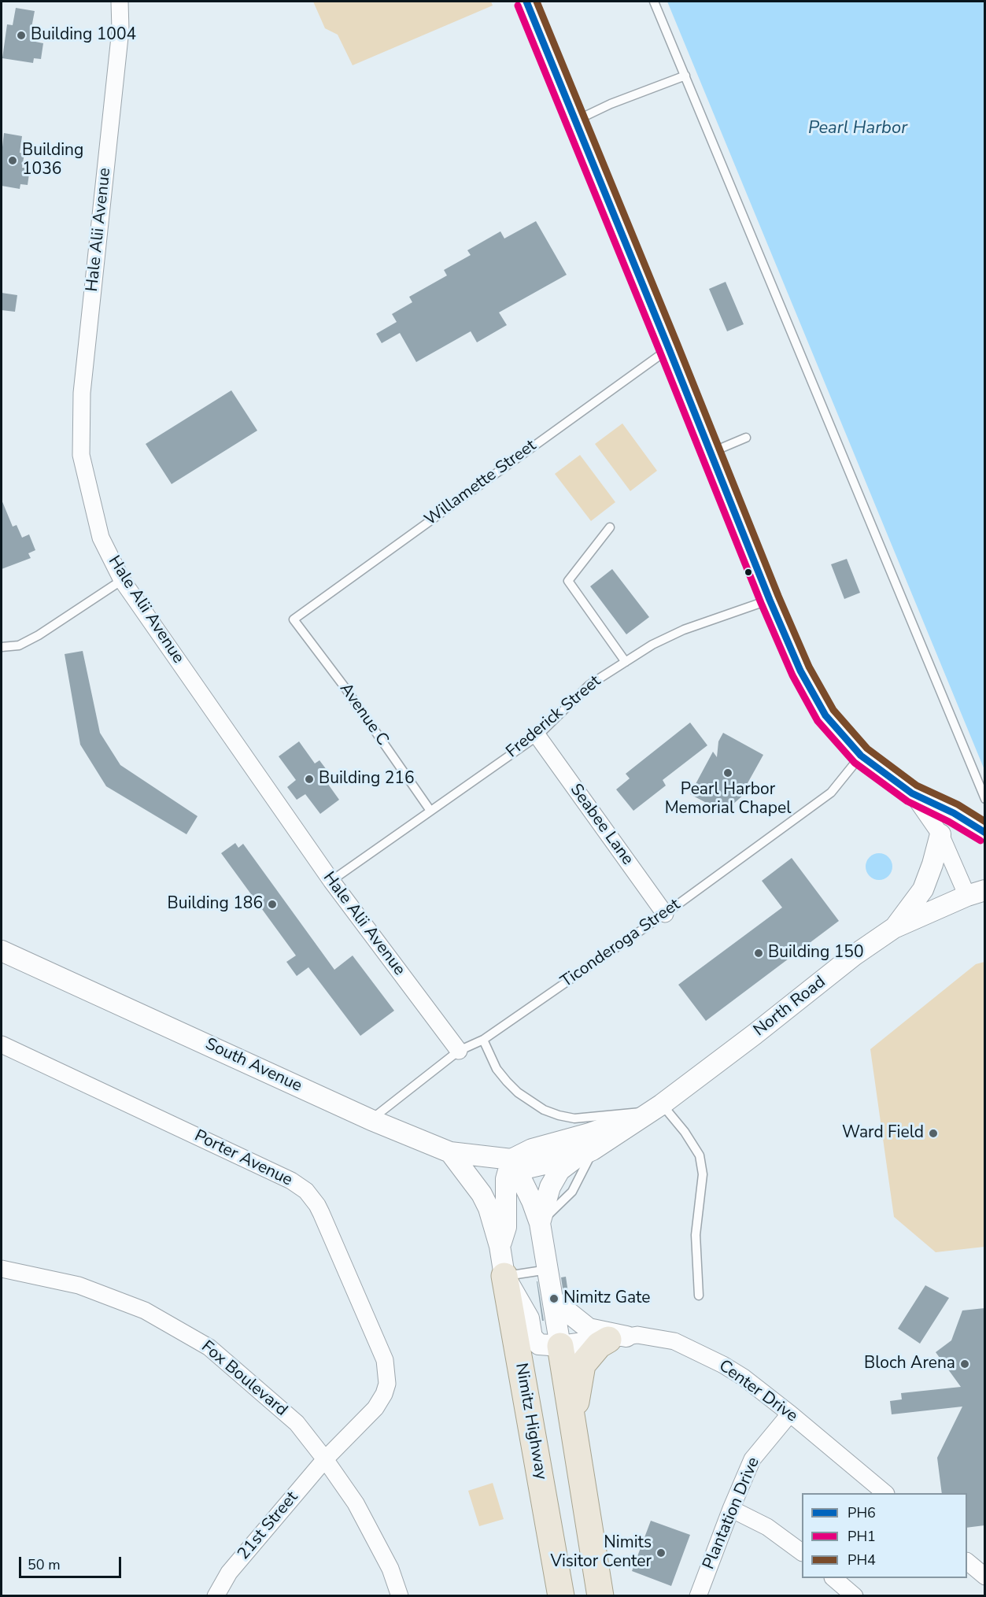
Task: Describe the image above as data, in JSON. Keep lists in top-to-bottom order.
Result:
{
  "streets": {
    "main road": ["Nimitz Highway"],
    "street": [
      "Hale Alii Avenue",
      "Seabee Lane",
      "North Road",
      "South Avenue",
      "Porter Avenue",
      "Fox Boulevard",
      "Center Drive",
      "Plantation Drive",
      "21st Street"
    ],
    "lane": [
      "Willamette Street",
      "Avenue C",
      "Frederick Street",
      "Ticonderoga Street"
    ]
  },
  "crossings": [
    ["Hale Alii Avenue", "Frederick Street"],
    ["Hale Alii Avenue", "Ticonderoga Street"],
    ["Willamette Street", "Avenue C"],
    ["Avenue C", "Frederick Street"],
    ["Frederick Street", "Seabee Lane"],
    ["Seabee Lane", "Ticonderoga Street"],
    ["Ticonderoga Street", "South Avenue"],
    ["North Road", "South Avenue"],
    ["South Avenue", "Nimitz Highway"],
    ["Porter Avenue", "Fox Boulevard"],
    ["Porter Avenue", "21st Street"],
    ["Fox Boulevard", "21st Street"],
    ["Center Drive", "Plantation Drive"]
  ],
  "water": ["Pearl Harbor"],
  "places": [
    "Building 1004",
    "Building 1036",
    "Pearl Harbor Memorial Chapel",
    "Building 216",
    "Building 186",
    "Building 150",
    "Ward Field",
    "Nimitz Gate",
    "Bloch Arena",
    "Nimits Visitor Center"
  ],
  "lines": ["transit line PH6", "transit line PH4", "transit line PH1"],
  "legend": ["PH6", "PH1", "PH4"],
  "scale_bar": "50 m"
}
